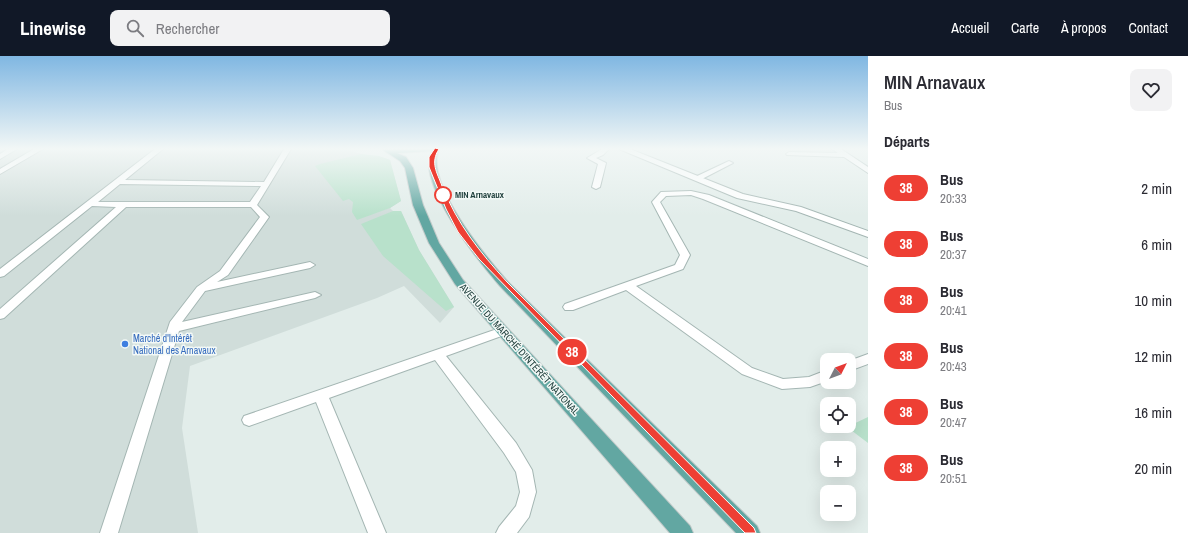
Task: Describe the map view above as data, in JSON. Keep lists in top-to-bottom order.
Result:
{
  "streets": {
    "main road": ["AVENUE DU MARCHÉ D'INTÉRÊT NATIONAL"]
  },
  "places": ["MIN Arnavaux", "Marché d'Intérêt National des Arnavaux"],
  "lines": ["bus line 38"],
  "north": "top right",
  "page": {
    "header": "Linewise",
    "search": "Rechercher",
    "nav": [
      "Accueil",
      "Carte",
      "À propos",
      "Contact"
    ],
    "on_map": "38",
    "heading": [
      ["MIN Arnavaux", "Bus"],
      "Départs"
    ],
    "list": [
      {
        "mark": "38",
        "name": "Bus",
        "note": "20:33",
        "value": "2 min"
      },
      {
        "mark": "38",
        "name": "Bus",
        "note": "20:37",
        "value": "6 min"
      },
      {
        "mark": "38",
        "name": "Bus",
        "note": "20:41",
        "value": "10 min"
      },
      {
        "mark": "38",
        "name": "Bus",
        "note": "20:43",
        "value": "12 min"
      },
      {
        "mark": "38",
        "name": "Bus",
        "note": "20:47",
        "value": "16 min"
      },
      {
        "mark": "38",
        "name": "Bus",
        "note": "20:51",
        "value": "20 min"
      }
    ],
    "map_buttons": ["+", "−"]
  }
}
